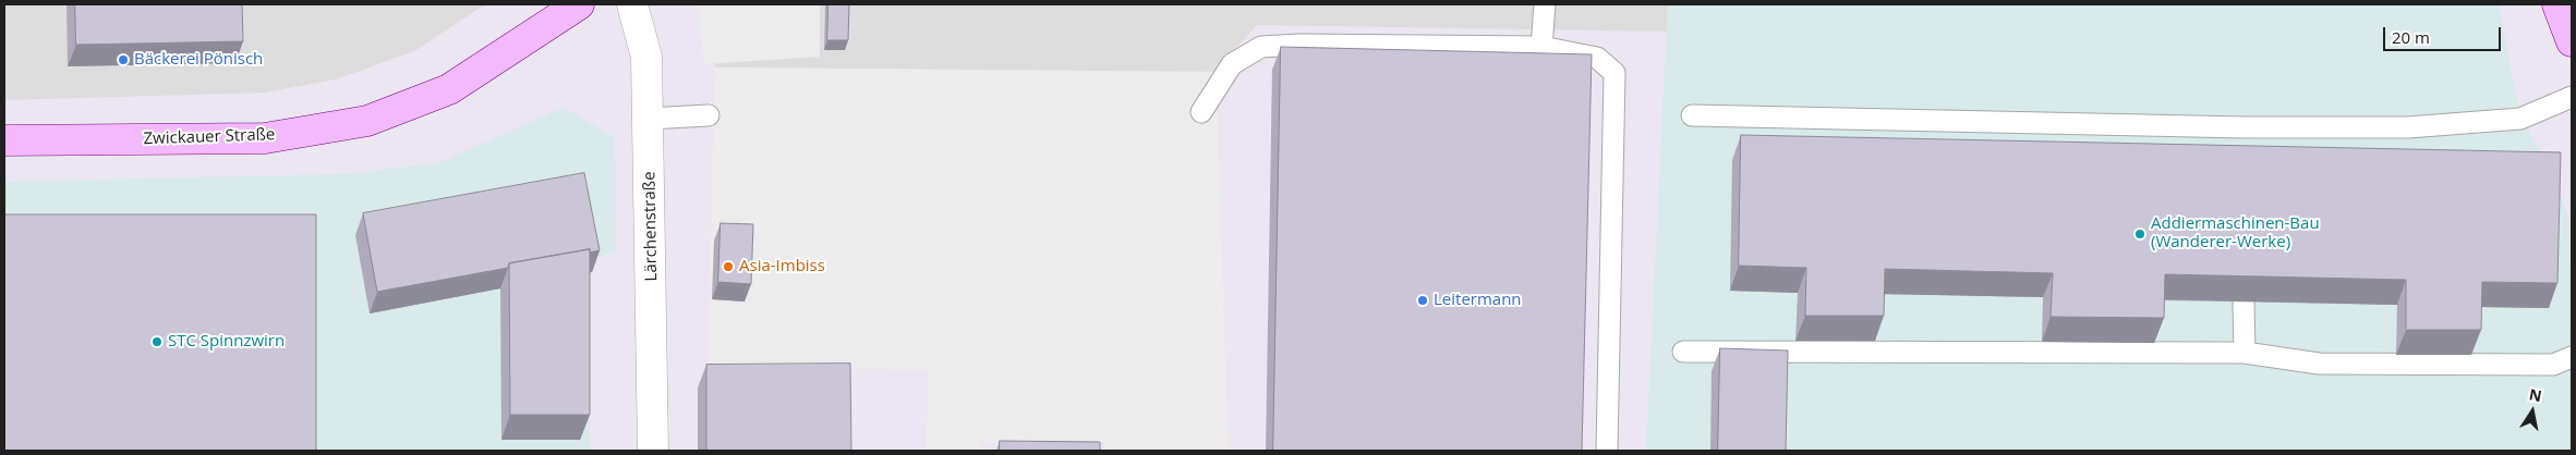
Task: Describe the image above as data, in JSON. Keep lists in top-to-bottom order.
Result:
{
  "streets": {
    "main road": ["Zwickauer Straße"],
    "street": ["Lärchenstraße"]
  },
  "places": [
    "Bäckerei Pönisch",
    "Addiermaschinen-Bau (Wanderer-Werke)",
    "Asia-Imbiss",
    "Leitermann",
    "STC Spinnzwirn"
  ],
  "scale_bar": "20 m",
  "north": "top"
}
